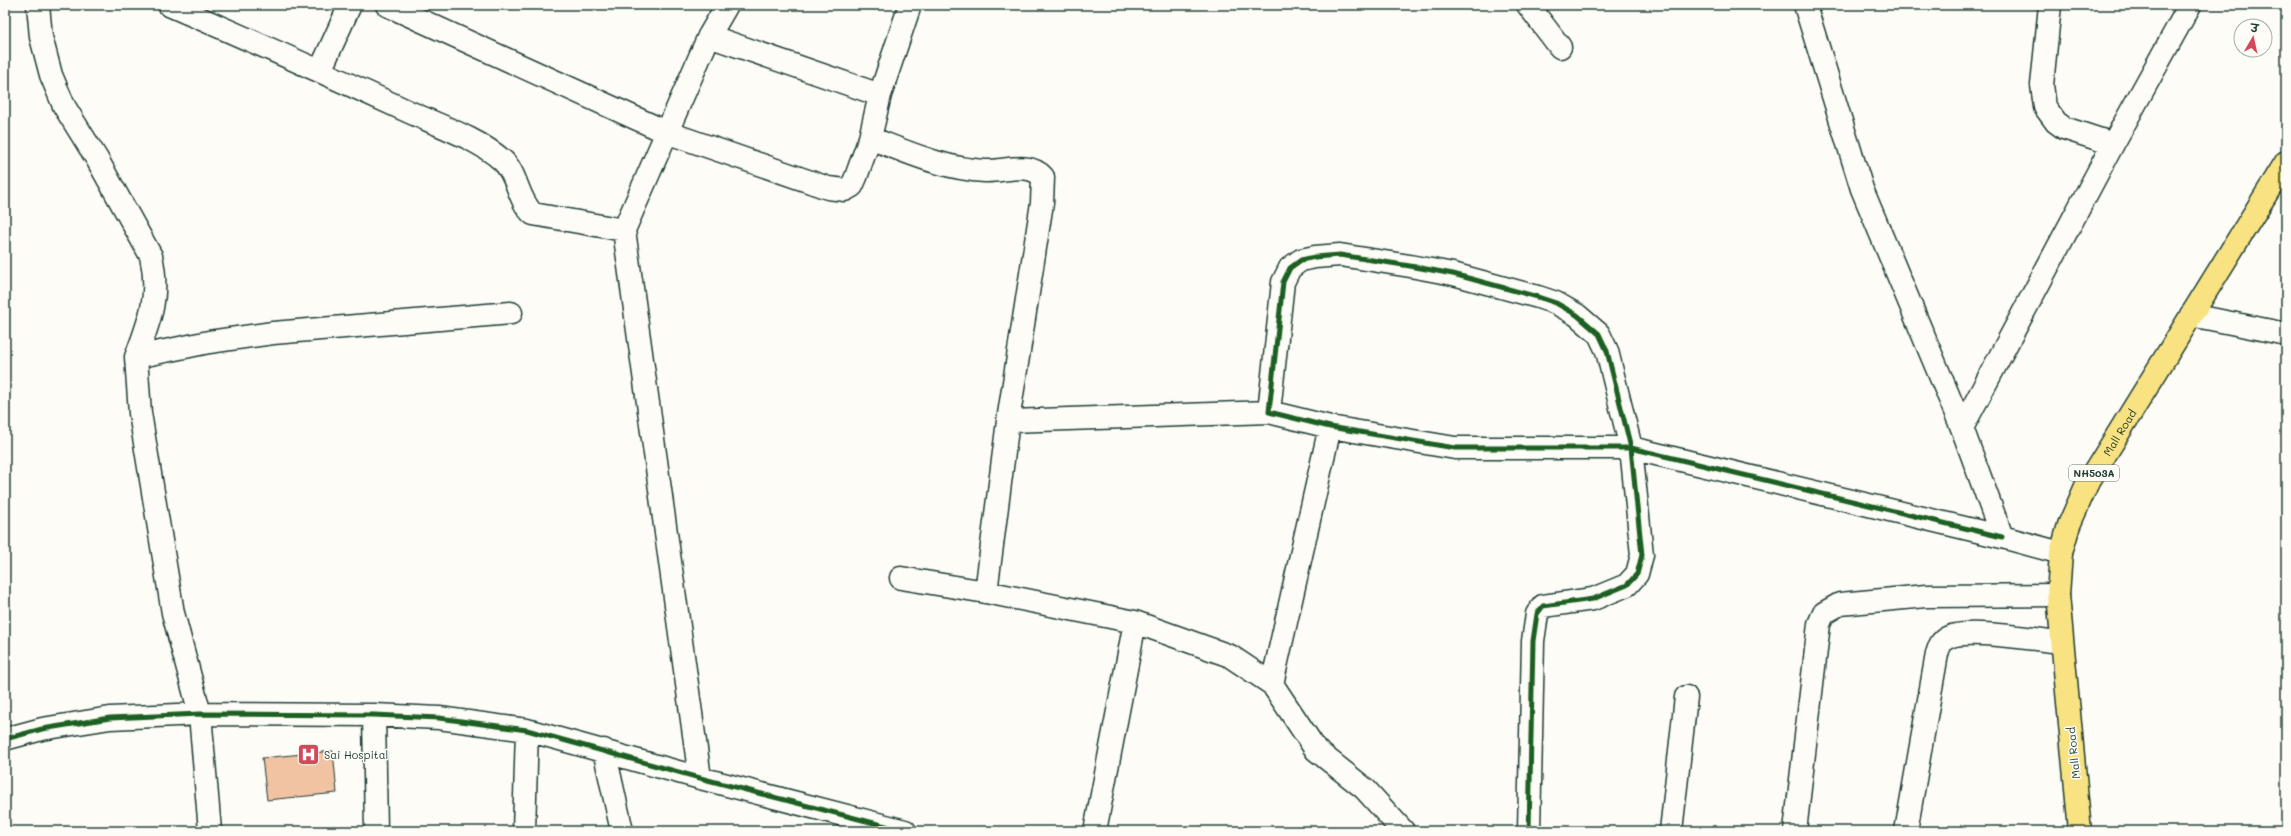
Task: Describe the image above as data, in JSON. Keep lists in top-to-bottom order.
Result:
{
  "streets": {
    "highway": ["Mall Road", "NH503A"]
  },
  "places": {
    "hospital": ["Sai Hospital"]
  },
  "north": "top"
}
